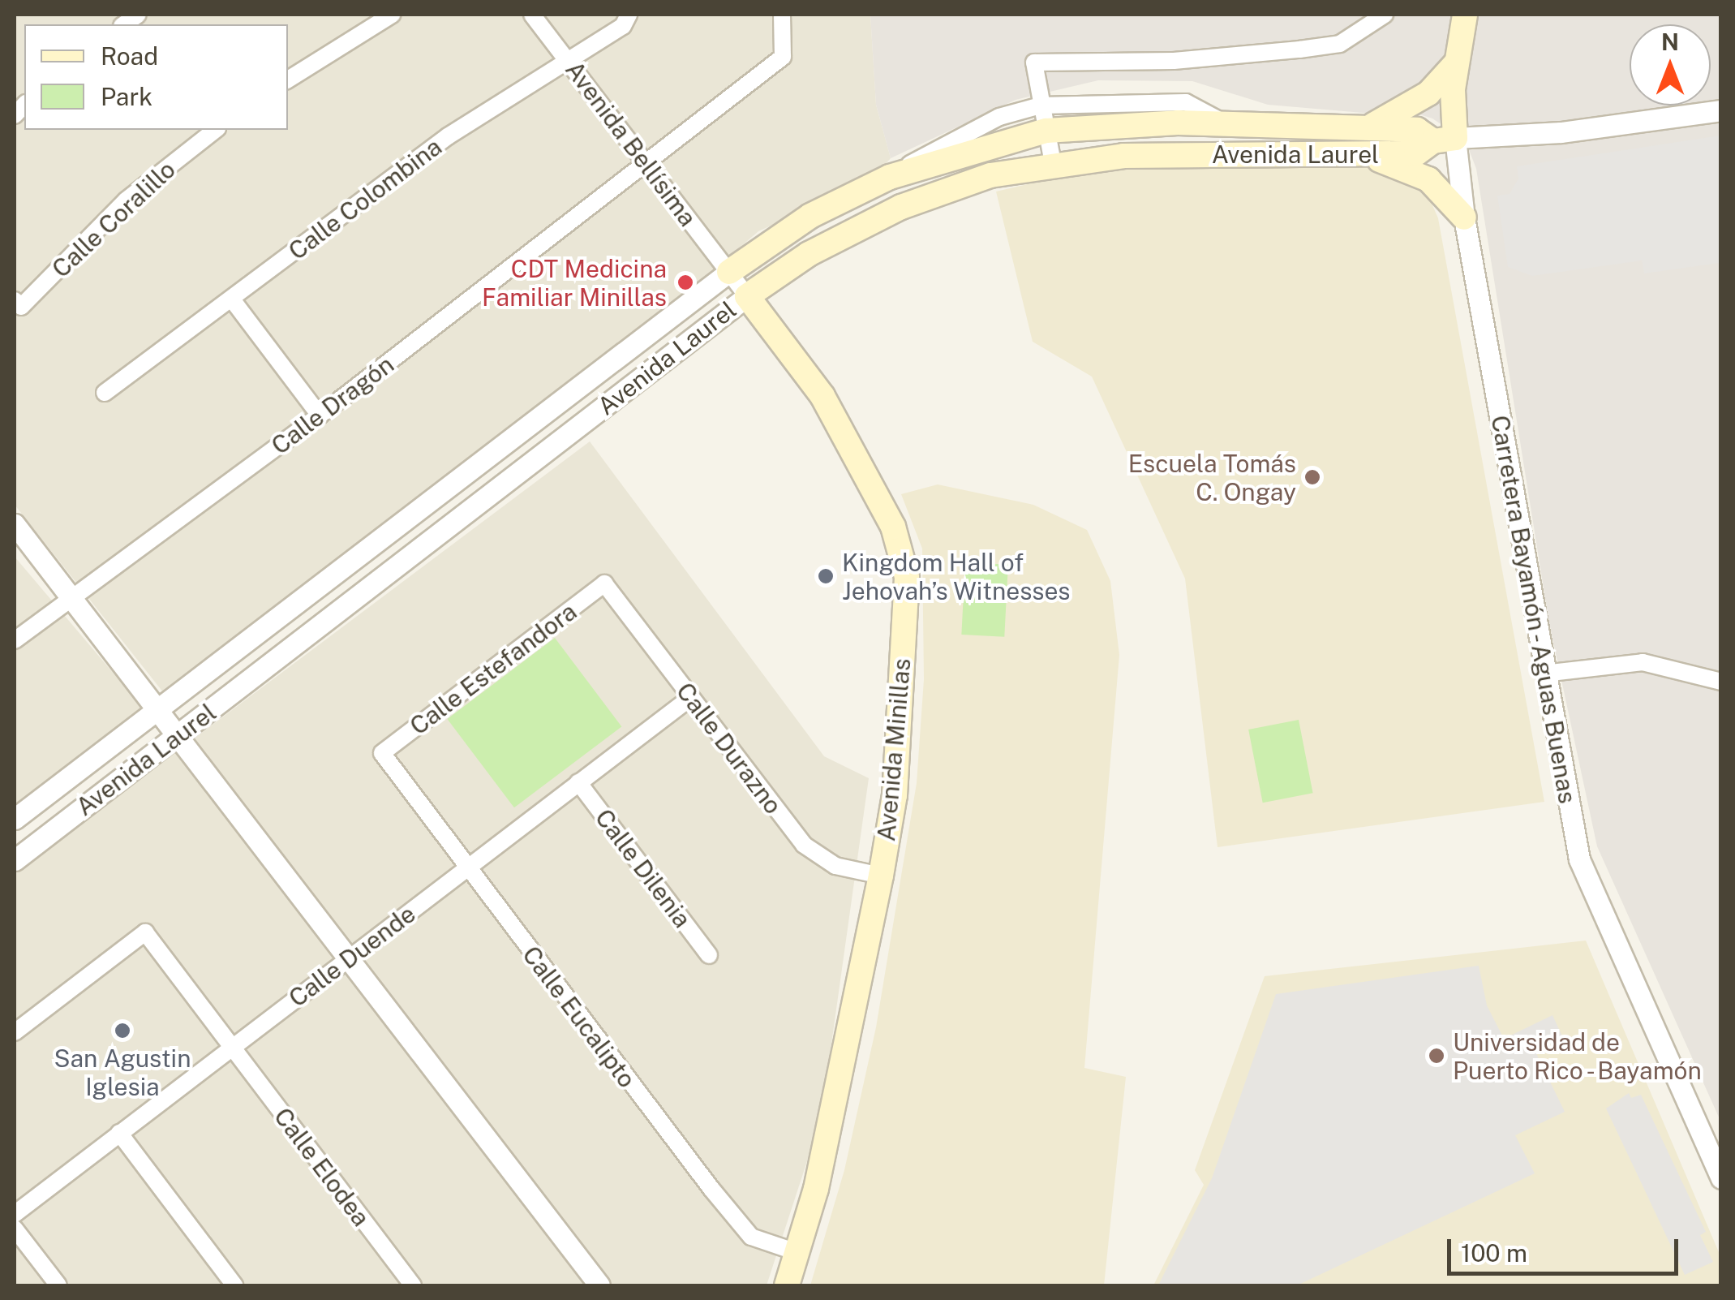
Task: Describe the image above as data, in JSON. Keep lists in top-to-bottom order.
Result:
{
  "streets": {
    "main road": ["Avenida Laurel", "Carretera Bayamón - Aguas Buenas", "Avenida Minillas"],
    "street": [
      "Avenida Bellísima",
      "Calle Colombina",
      "Calle Coralillo",
      "Calle Dragón",
      "Calle Estefandora",
      "Calle Durazno",
      "Calle Dilenia",
      "Calle Duende",
      "Calle Eucalipto",
      "Calle Elodea"
    ]
  },
  "crossings": [
    ["Avenida Bellísima", "Avenida Laurel"],
    ["Avenida Bellísima", "Calle Colombina"],
    ["Avenida Bellísima", "Calle Dragón"],
    ["Avenida Bellísima", "Avenida Minillas"],
    ["Avenida Laurel", "Carretera Bayamón - Aguas Buenas"],
    ["Avenida Laurel", "Avenida Minillas"],
    ["Calle Estefandora", "Calle Durazno"],
    ["Calle Estefandora", "Calle Eucalipto"],
    ["Calle Durazno", "Avenida Minillas"],
    ["Calle Durazno", "Calle Duende"],
    ["Avenida Minillas", "Calle Eucalipto"],
    ["Calle Dilenia", "Calle Duende"],
    ["Calle Duende", "Calle Eucalipto"],
    ["Calle Duende", "Calle Elodea"]
  ],
  "places": [
    "CDT Medicina Familiar Minillas",
    "Escuela Tomás C. Ongay",
    "Kingdom Hall of Jehovah’s Witnesses",
    "San Agustin Iglesia",
    "Universidad de Puerto Rico - Bayamón"
  ],
  "legend": ["Road", "Park"],
  "scale_bar": "100 m",
  "north": "top"
}
